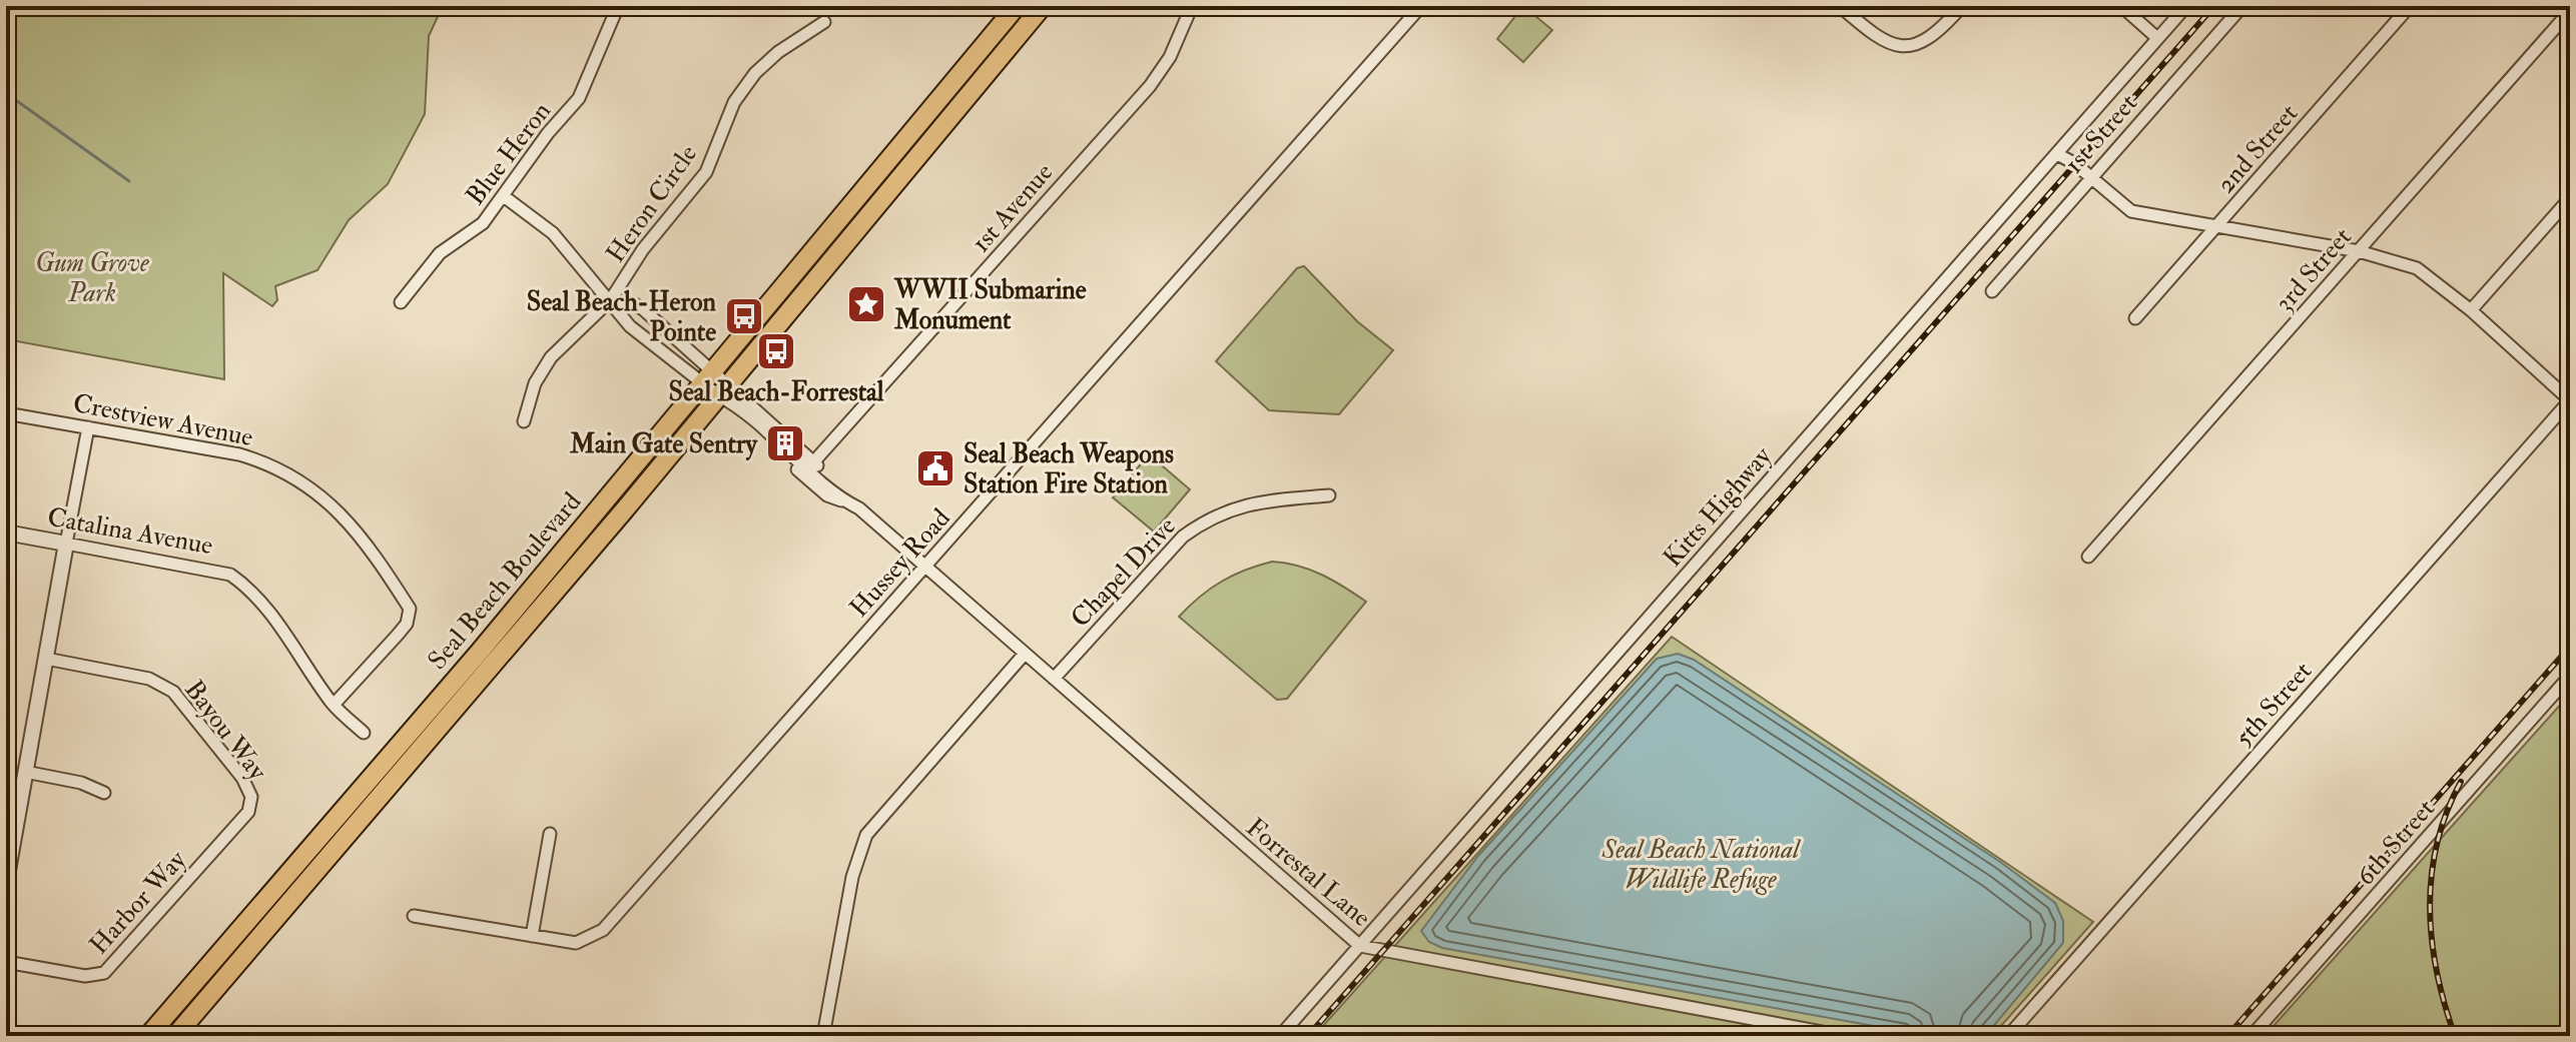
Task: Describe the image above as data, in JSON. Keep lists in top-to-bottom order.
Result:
{
  "streets": {
    "main road": ["Seal Beach Boulevard"],
    "street": [
      "1st Street",
      "2nd Street",
      "Blue Heron",
      "Heron Circle",
      "1st Avenue",
      "3rd Street",
      "Crestview Avenue",
      "Kitts Highway",
      "Catalina Avenue",
      "Hussey Road",
      "Chapel Drive",
      "5th Street",
      "Bayou Way",
      "6th Street",
      "Forrestal Lane",
      "Harbor Way"
    ]
  },
  "crossings": [
    ["1st Avenue", "Forrestal Lane"],
    ["Crestview Avenue", "Catalina Avenue"],
    ["Kitts Highway", "Forrestal Lane"],
    ["Hussey Road", "Forrestal Lane"],
    ["Chapel Drive", "Forrestal Lane"],
    ["Seal Beach Boulevard", "Forrestal Lane"],
    ["Bayou Way", "Harbor Way"]
  ],
  "parks": ["Gum Grove Park", "Seal Beach National Wildlife Refuge"],
  "places": {
    "place": ["WWII Submarine Monument"],
    "bus stop": ["Seal Beach-Heron Pointe", "Seal Beach-Forrestal"],
    "building": ["Main Gate Sentry"],
    "public building": ["Seal Beach Weapons Station Fire Station"]
  }
}
